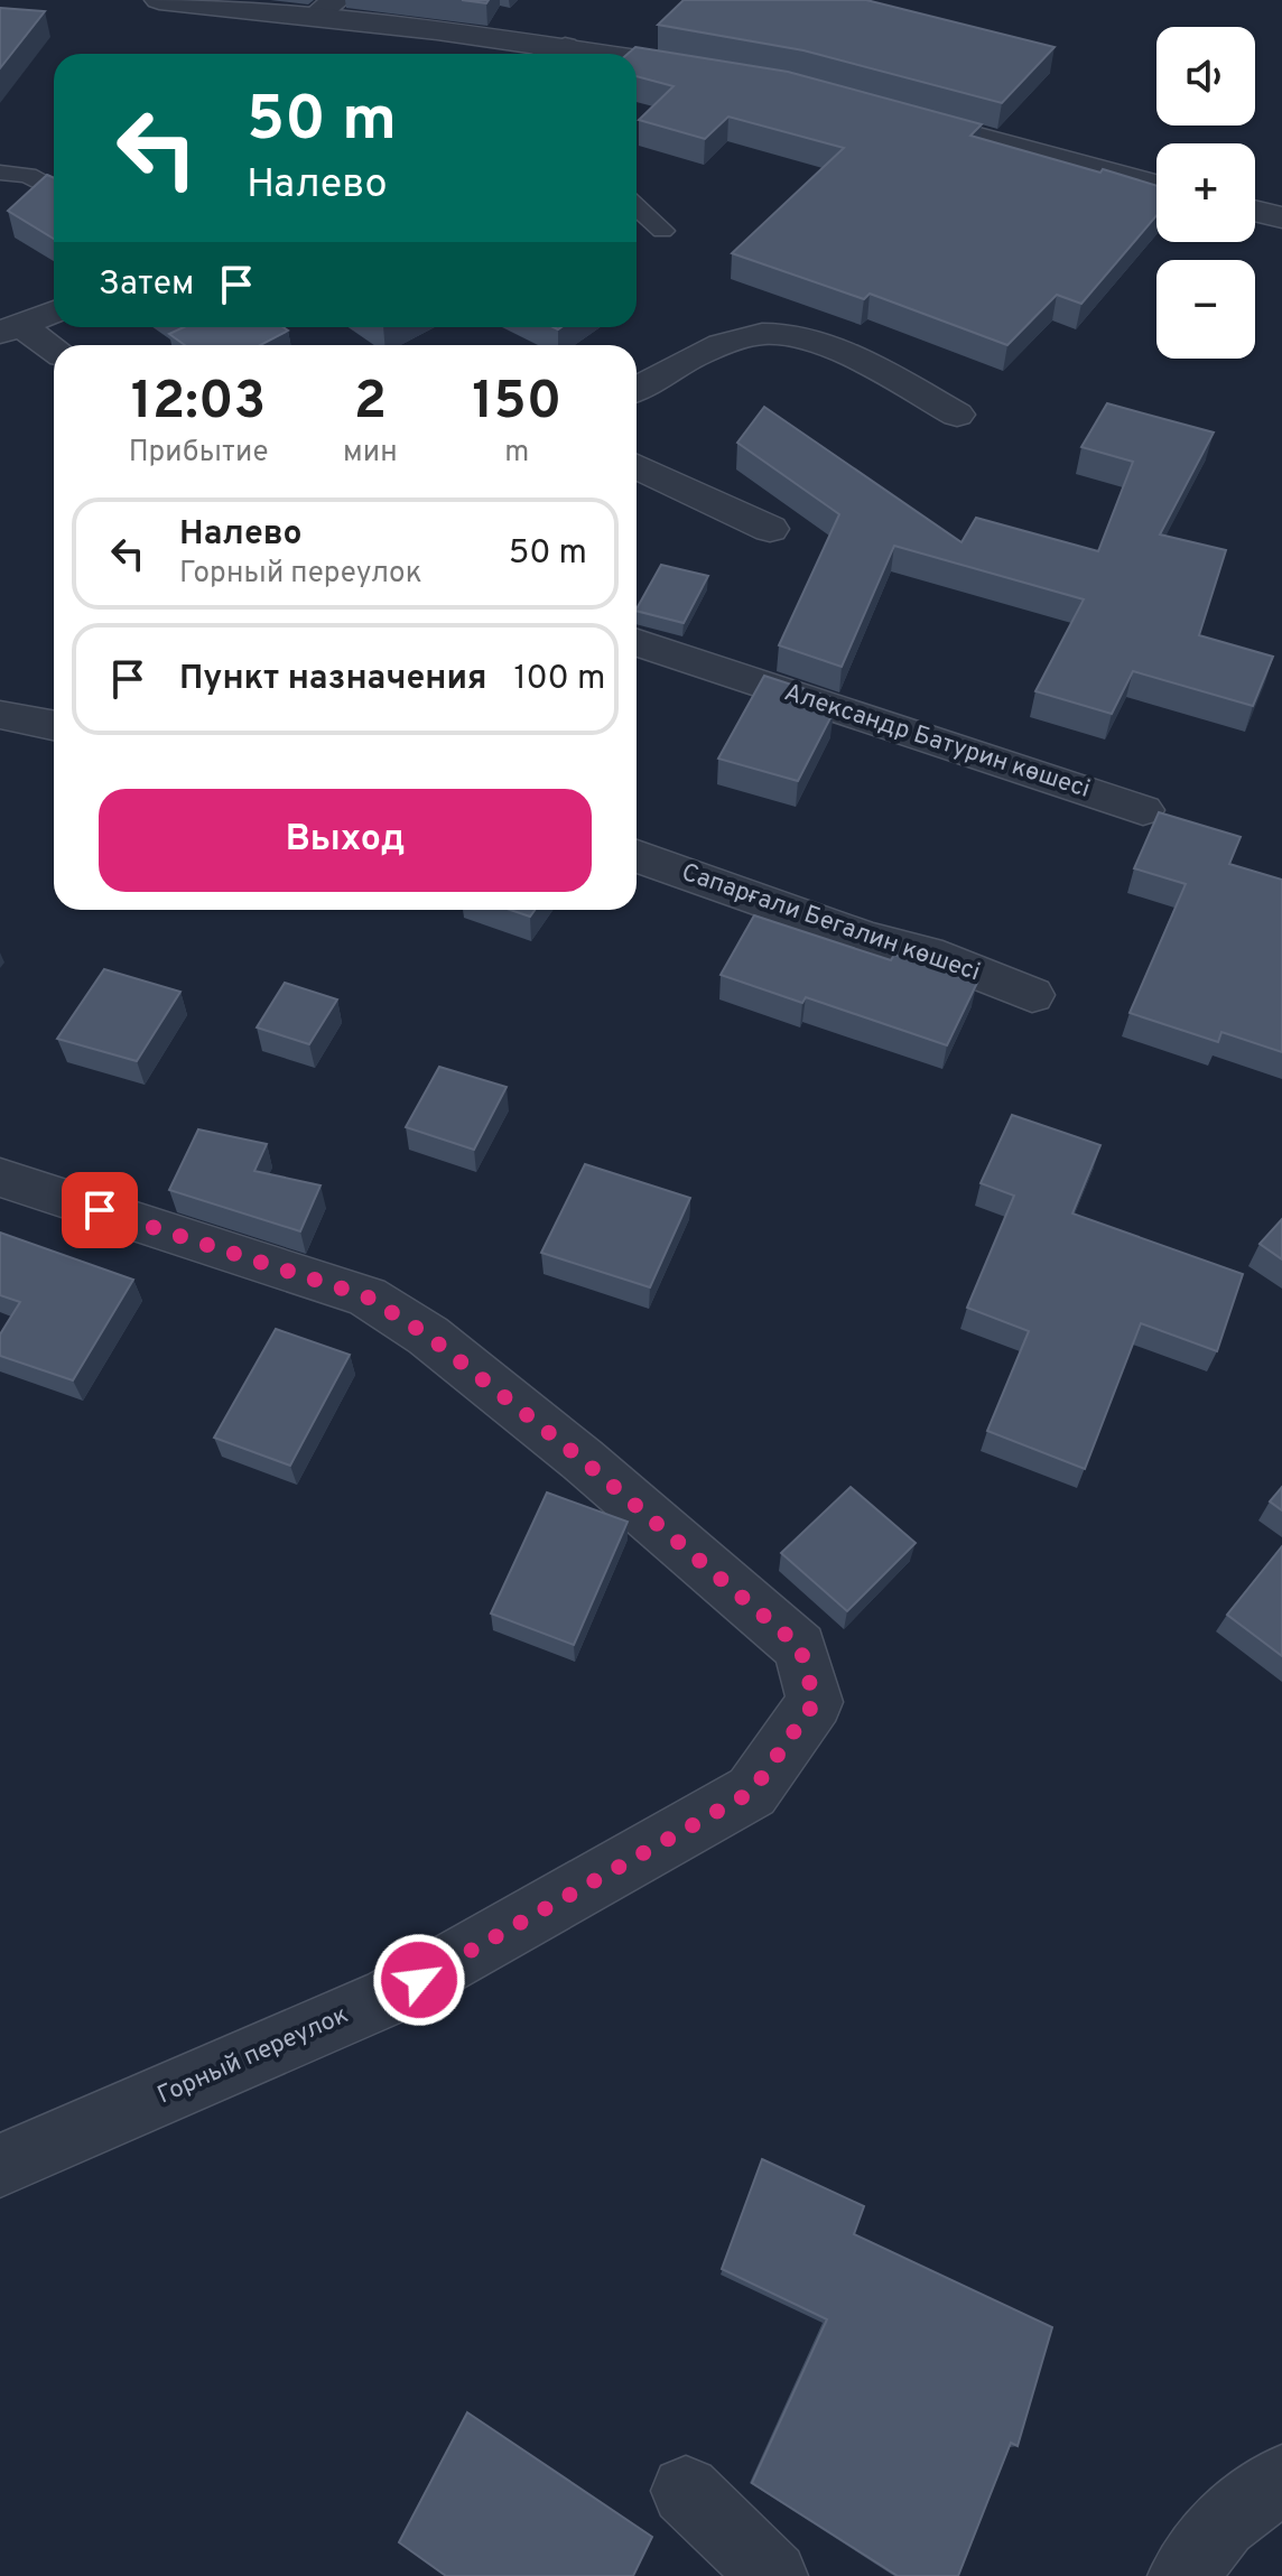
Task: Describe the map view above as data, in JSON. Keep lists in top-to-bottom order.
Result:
{
  "streets": {
    "street": ["Александр Батурин көшесі", "Сапарғали Бегалин көшесі", "Горный переулок"]
  },
  "page": {
    "map_buttons": ["+", "−"],
    "turn": ["50 m", "Налево"],
    "then": "Затем",
    "eta": [
      "12:03",
      "Прибытие",
      "2",
      "мин",
      "150",
      "m"
    ],
    "list": [
      {
        "name": "Налево",
        "note": "Горный переулок",
        "value": "50 m"
      },
      {
        "name": "Пункт назначения",
        "value": "100 m"
      }
    ],
    "buttons": "Выход"
  }
}
